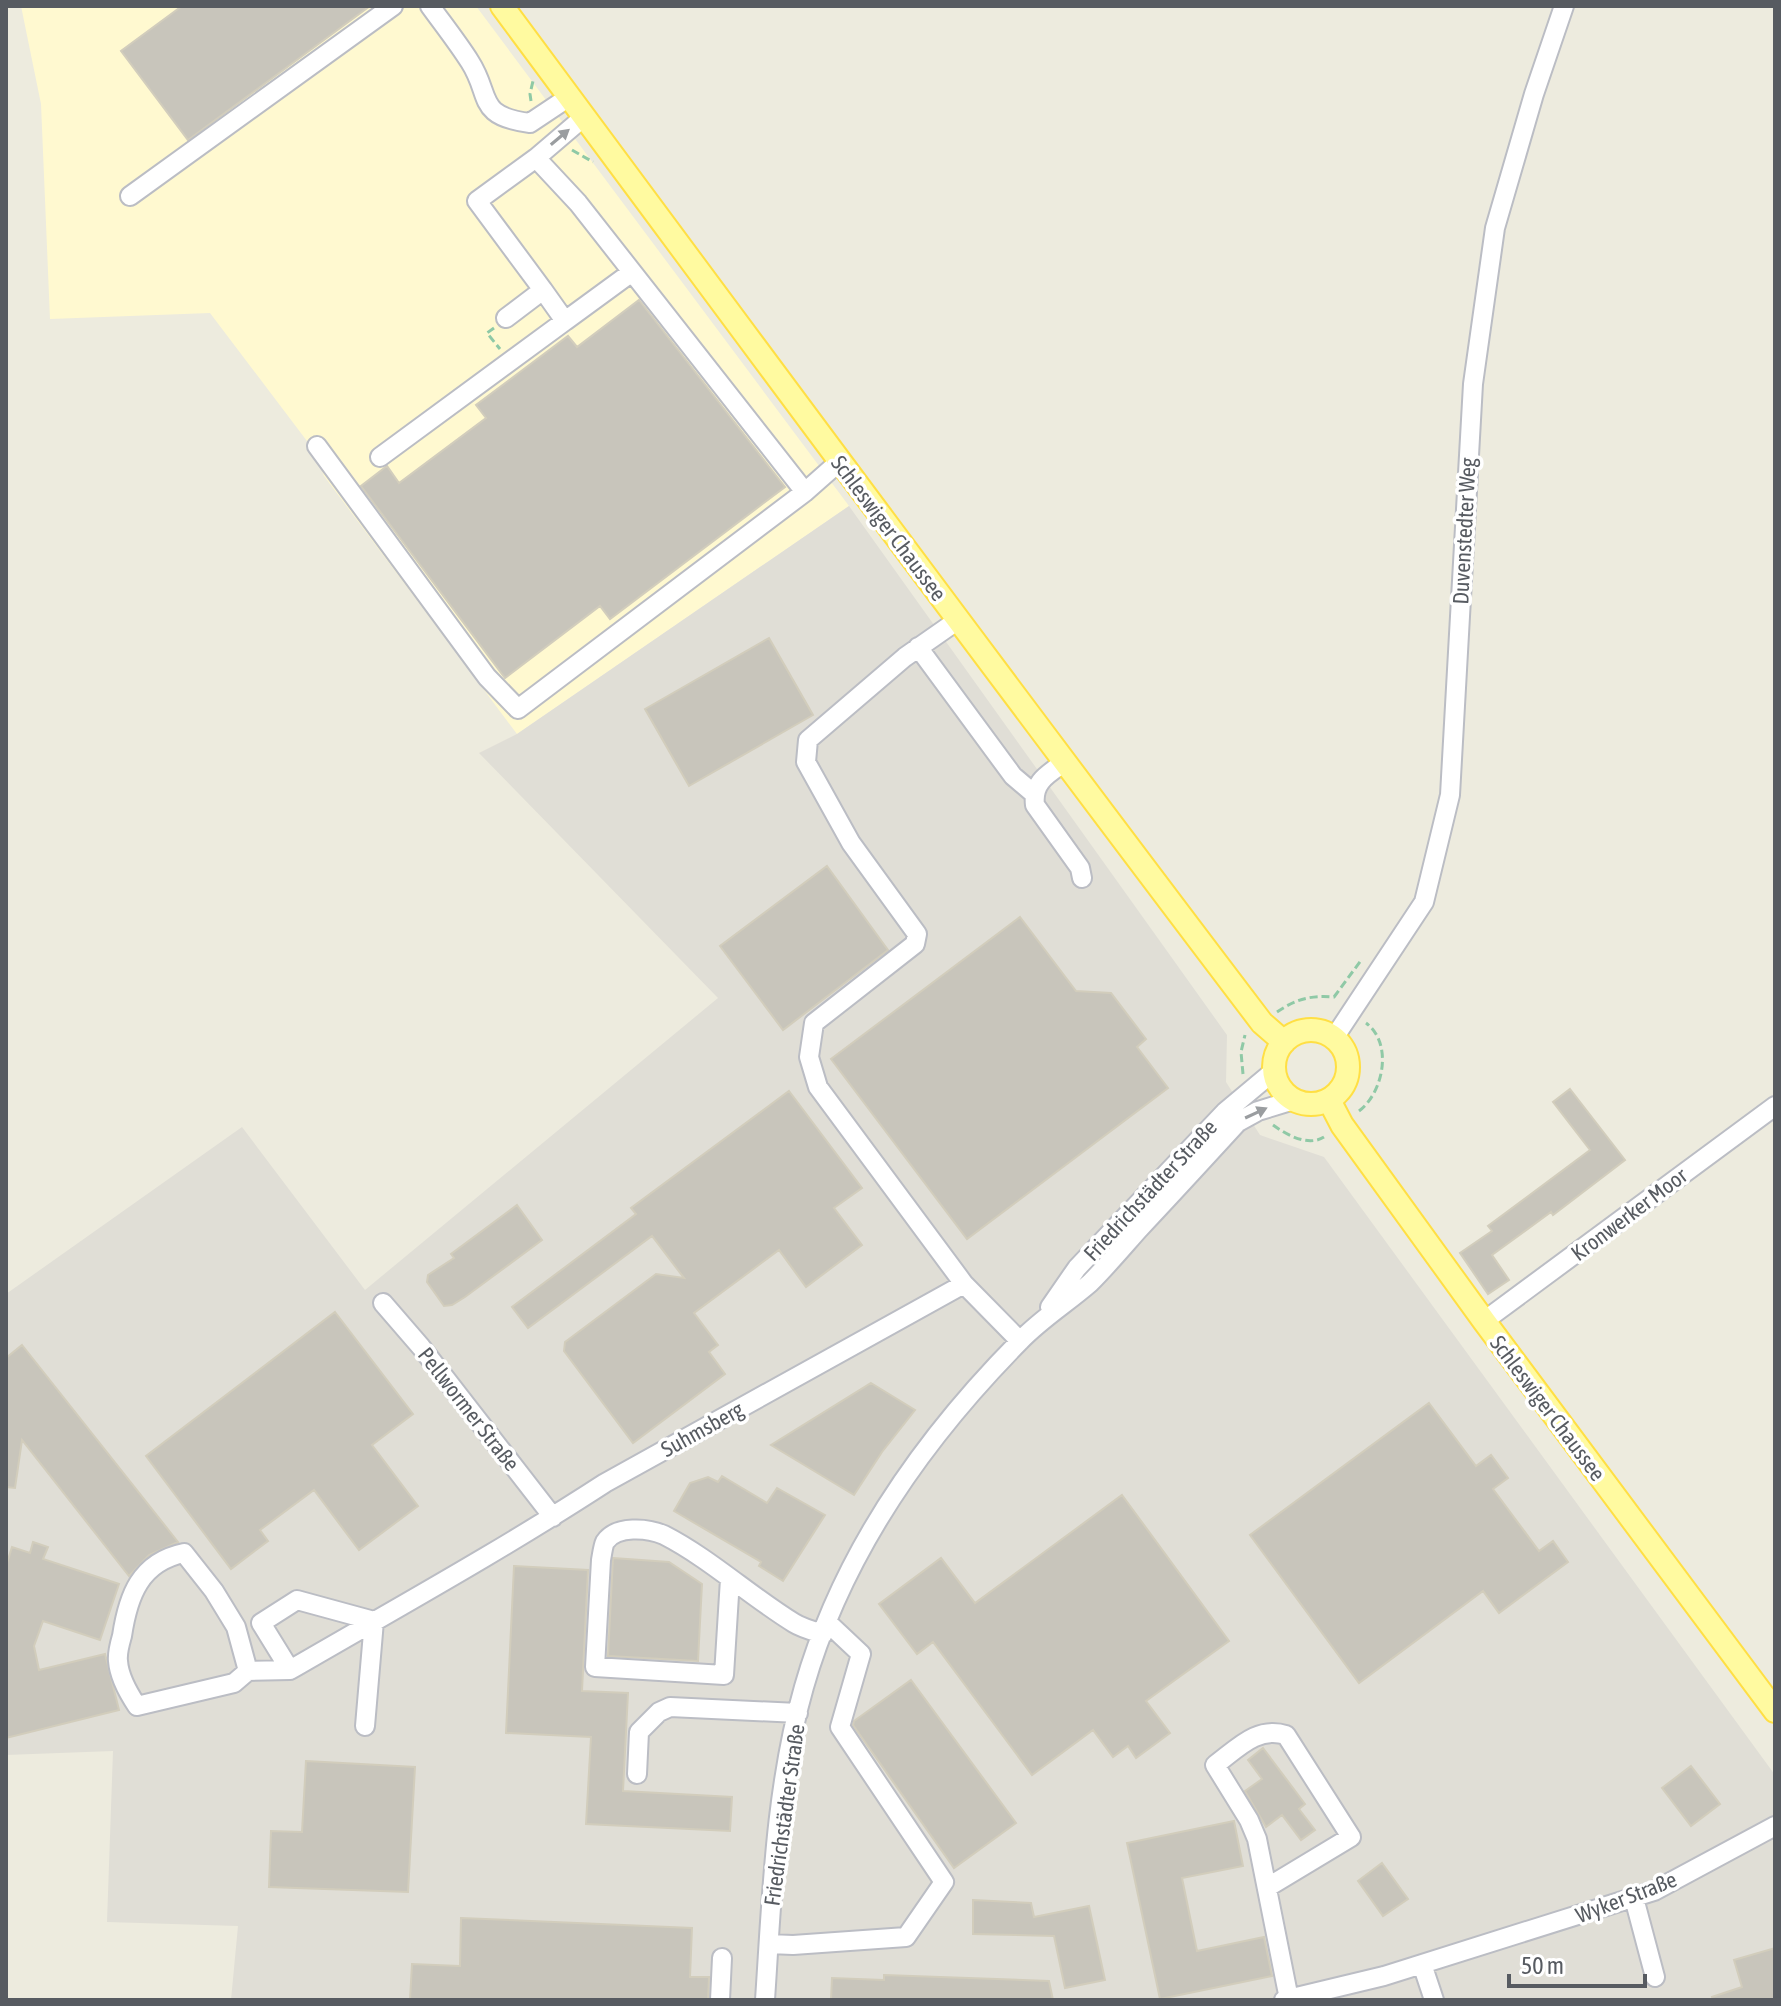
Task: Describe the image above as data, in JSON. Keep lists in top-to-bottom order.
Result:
{
  "streets": {
    "main road": ["Schleswiger Chaussee"],
    "street": [
      "Duvenstedter Weg",
      "Friedrichstädter Straße",
      "Kronwerker Moor",
      "Pellwormer Straße",
      "Suhmsberg",
      "Wyker Straße"
    ]
  },
  "crossings": [
    ["Schleswiger Chaussee", "Duvenstedter Weg"],
    ["Schleswiger Chaussee", "Friedrichstädter Straße"],
    ["Schleswiger Chaussee", "Kronwerker Moor"],
    ["Duvenstedter Weg", "Friedrichstädter Straße"],
    ["Pellwormer Straße", "Suhmsberg"]
  ],
  "scale_bar": "50 m"
}
